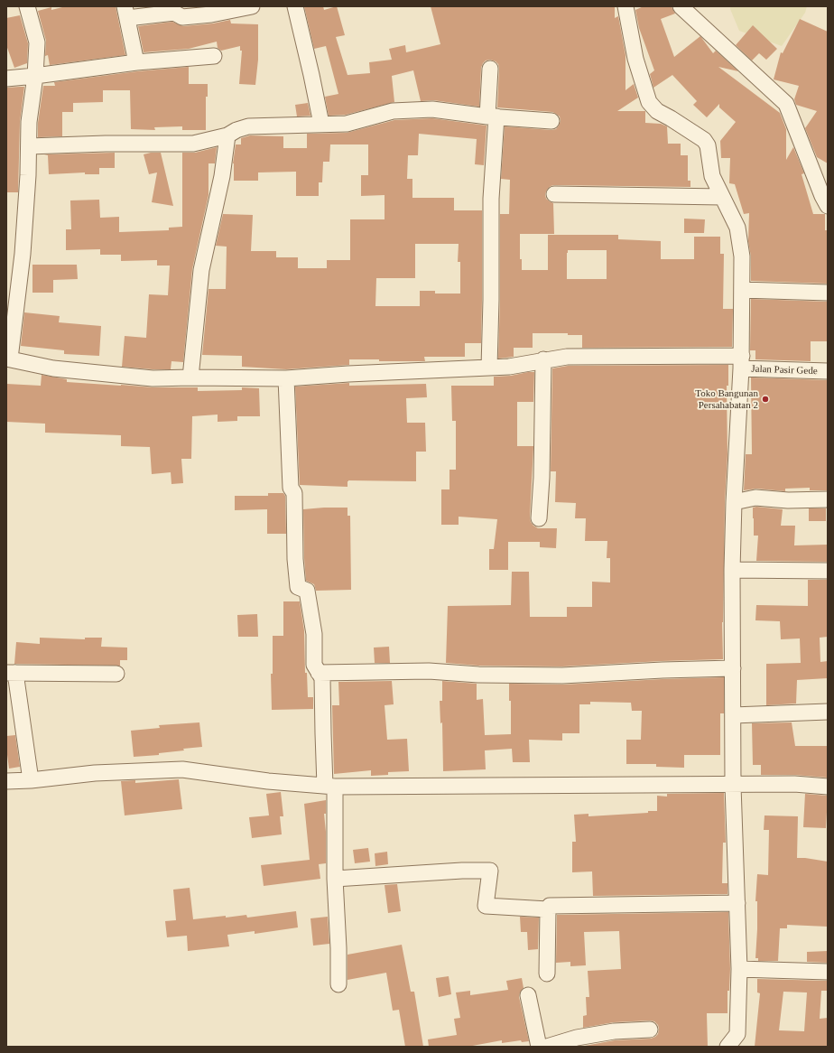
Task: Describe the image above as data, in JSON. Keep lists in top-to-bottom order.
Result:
{
  "streets": {
    "street": ["Jalan Pasir Gede"]
  },
  "places": ["Toko Bangunan Persahabatan 2"]
}
